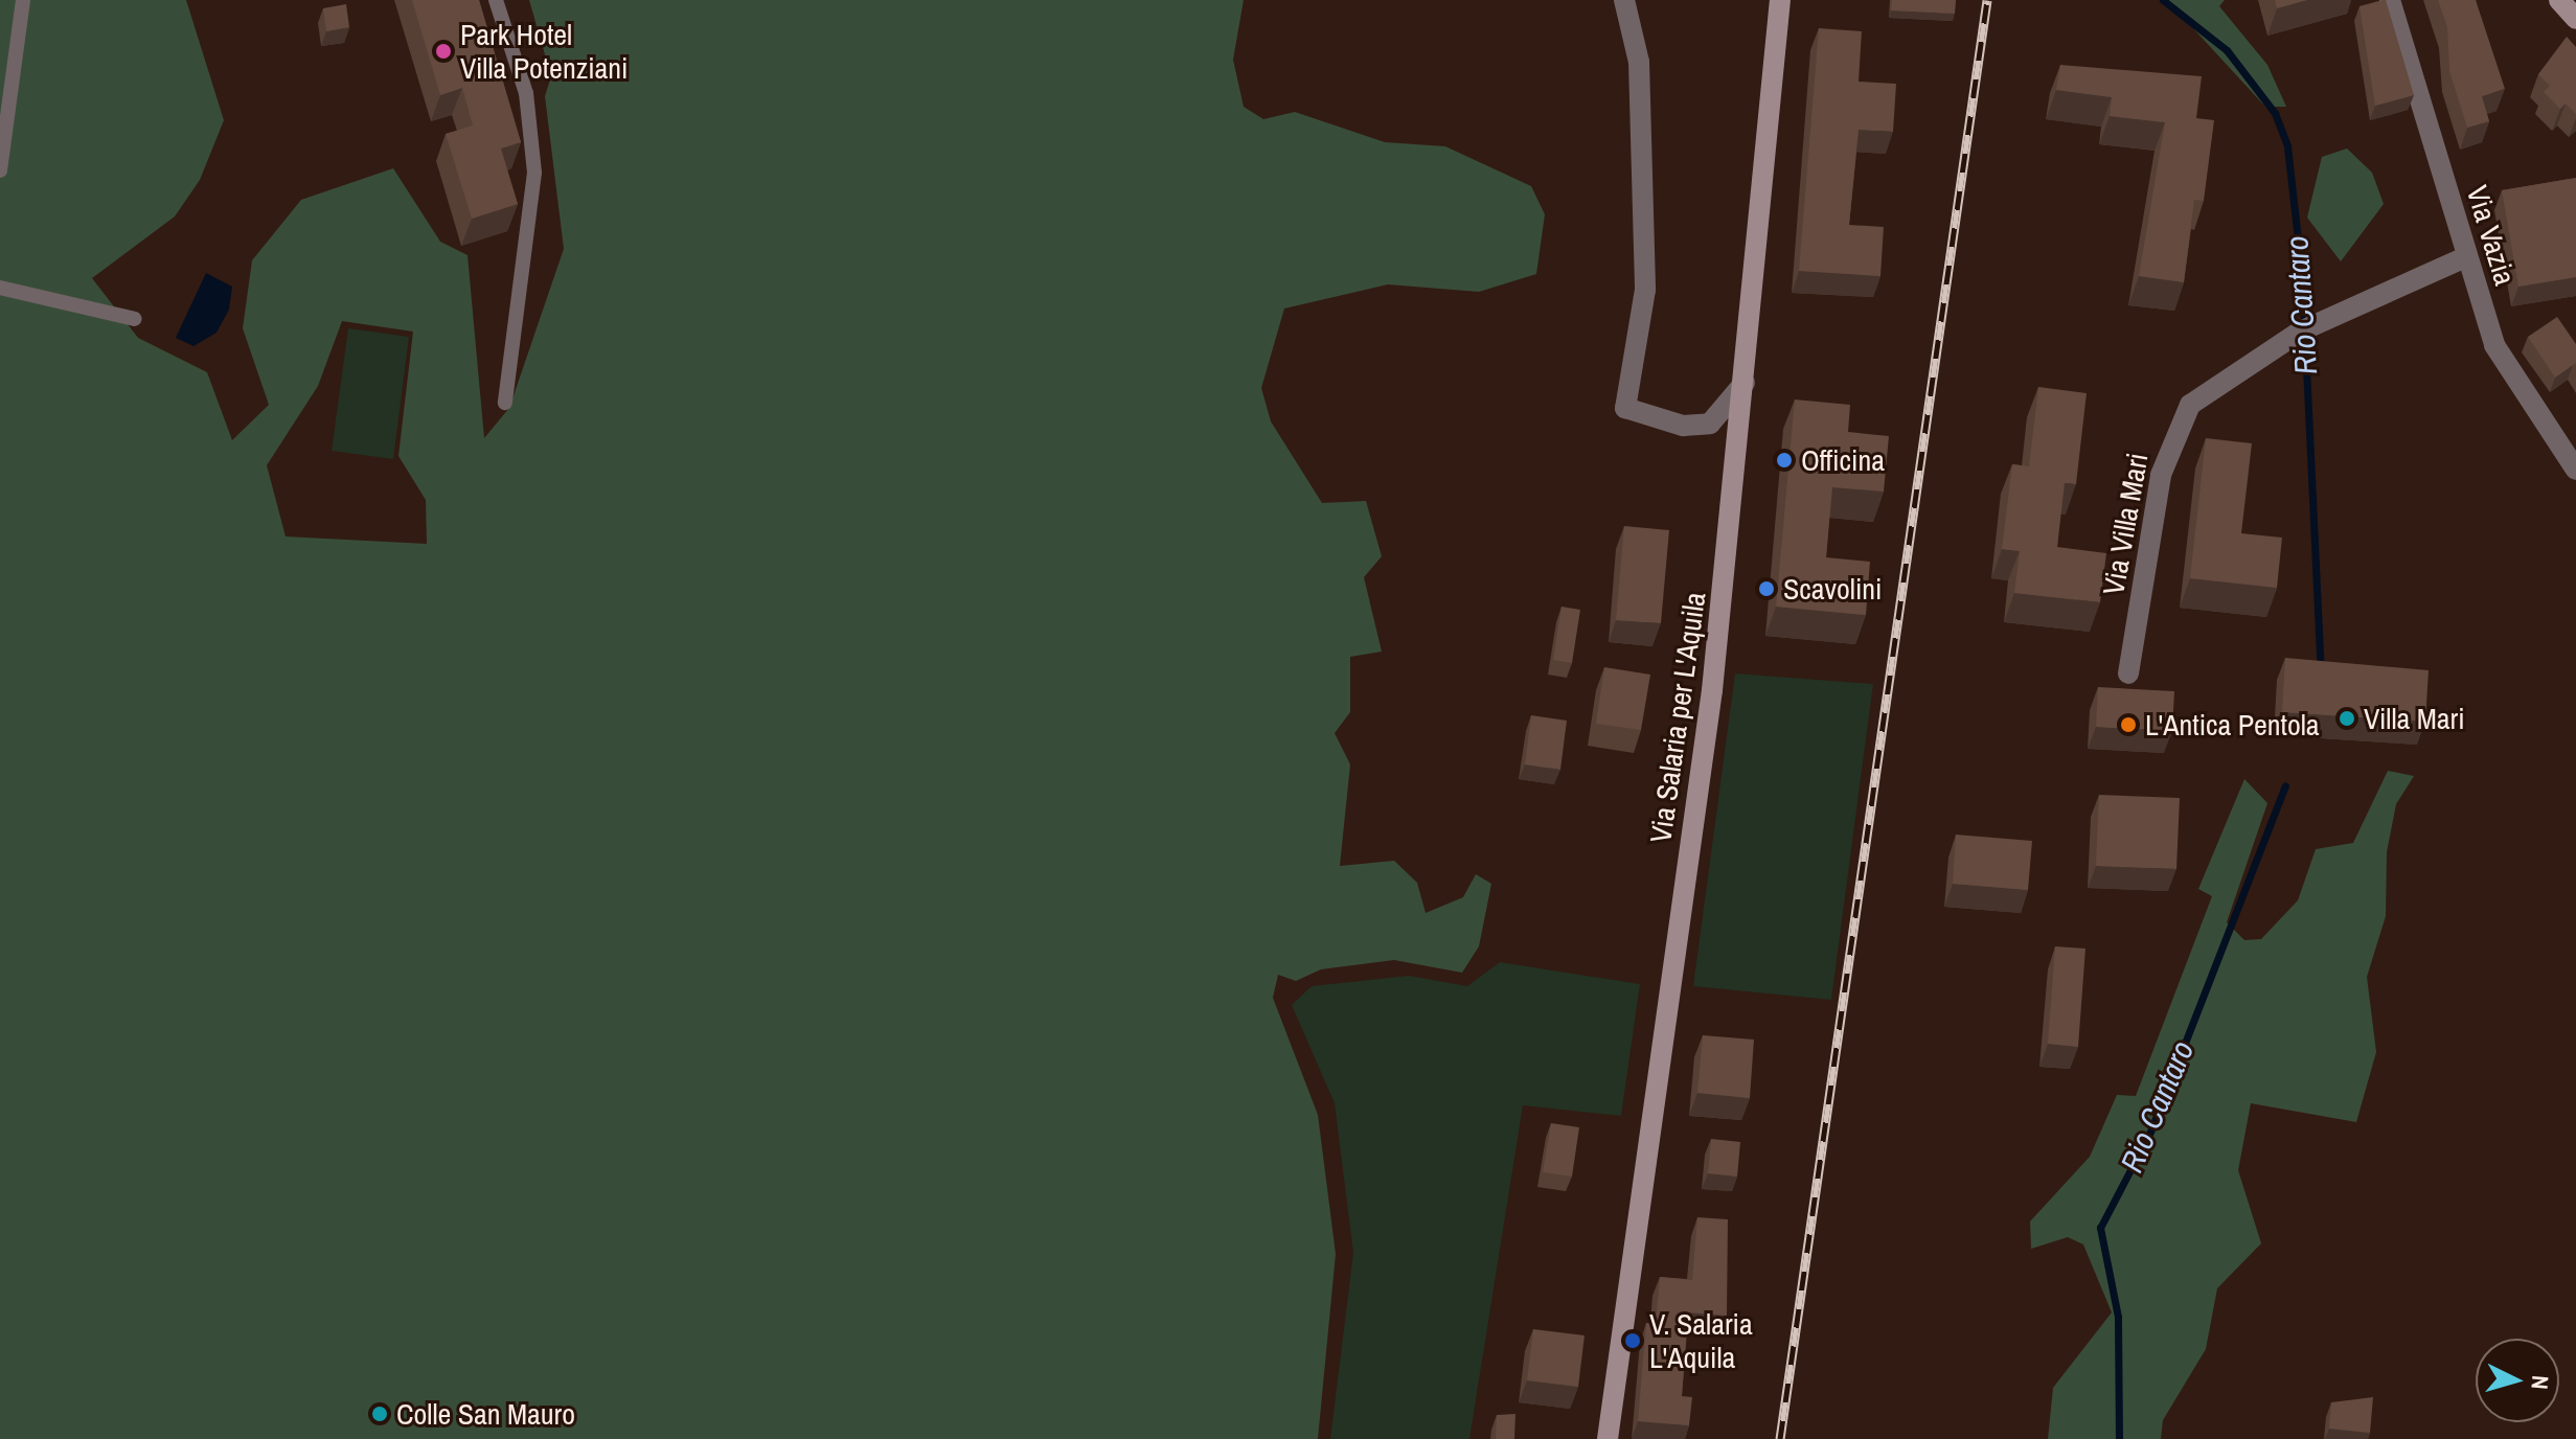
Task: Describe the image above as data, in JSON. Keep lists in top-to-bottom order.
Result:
{
  "streets": {
    "main road": ["Via Salaria per L'Aquila"],
    "street": ["Via Vazia", "Via Villa Mari"]
  },
  "crossings": [
    ["Via Vazia", "Via Villa Mari"]
  ],
  "water": ["Rio Cantaro"],
  "places": [
    "Park Hotel Villa Potenziani",
    "Officina",
    "Scavolini",
    "Villa Mari",
    "L'Antica Pentola",
    "V. Salaria L'Aquila",
    "Colle San Mauro"
  ],
  "north": "right"
}
